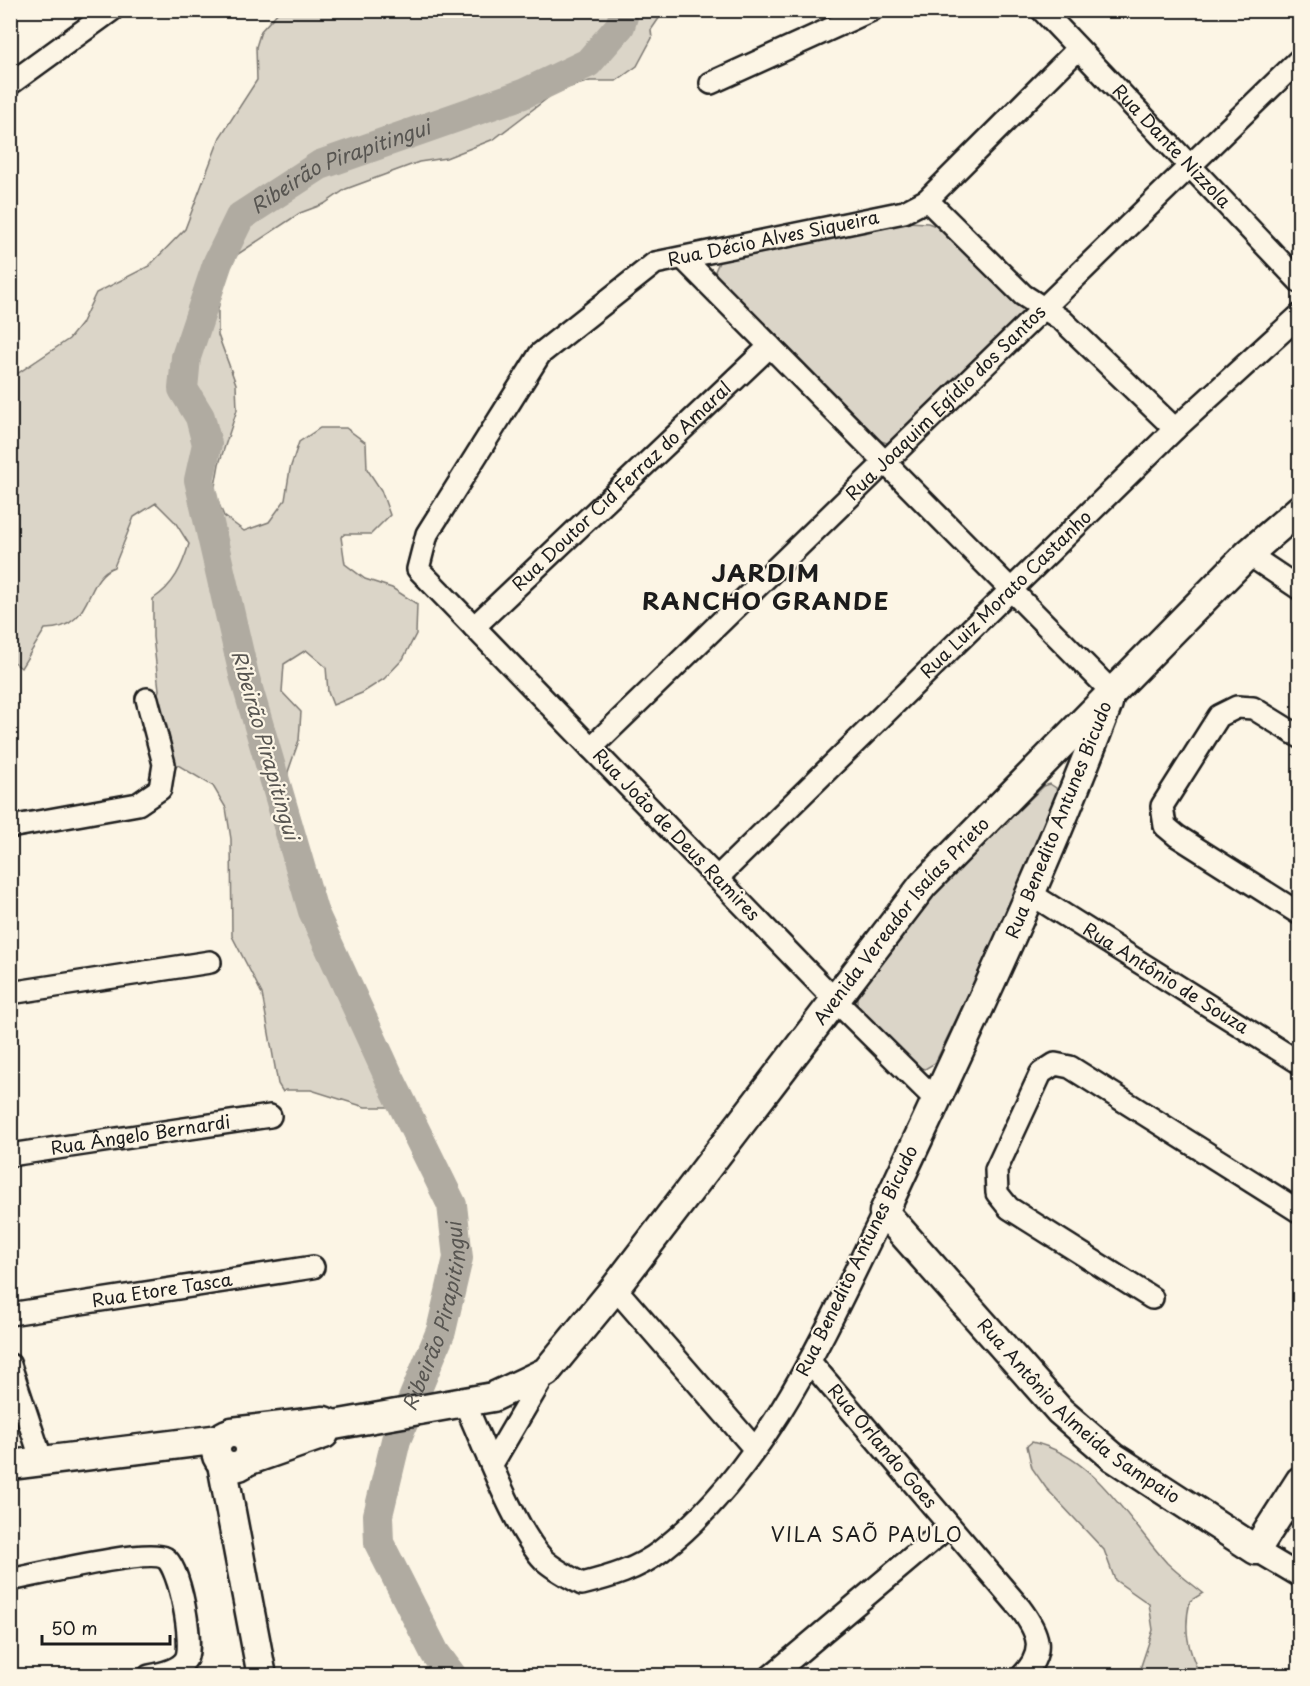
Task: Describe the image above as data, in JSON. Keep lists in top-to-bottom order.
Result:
{
  "streets": {
    "main road": ["Rua Benedito Antunes Bicudo", "Avenida Vereador Isaías Prieto", "Rua Antônio Almeida Sampaio"],
    "street": [
      "Rua Dante Nizzola",
      "Rua Décio Alves Siqueira",
      "Rua Joaquim Egídio dos Santos",
      "Rua Doutor Cid Ferraz do Amaral",
      "Rua Luiz Morato Castanho",
      "Rua João de Deus Ramires",
      "Rua Antônio de Souza",
      "Rua Ângelo Bernardi",
      "Rua Etore Tasca",
      "Rua Orlando Goes"
    ]
  },
  "crossings": [
    ["Rua Dante Nizzola", "Rua Décio Alves Siqueira"],
    ["Rua Dante Nizzola", "Rua Joaquim Egídio dos Santos"],
    ["Rua Décio Alves Siqueira", "Rua João de Deus Ramires"],
    ["Rua Joaquim Egídio dos Santos", "Rua João de Deus Ramires"],
    ["Rua Doutor Cid Ferraz do Amaral", "Rua João de Deus Ramires"],
    ["Rua Luiz Morato Castanho", "Rua João de Deus Ramires"],
    ["Rua Benedito Antunes Bicudo", "Rua João de Deus Ramires"],
    ["Rua Benedito Antunes Bicudo", "Avenida Vereador Isaías Prieto"],
    ["Rua Benedito Antunes Bicudo", "Rua Antônio de Souza"],
    ["Rua Benedito Antunes Bicudo", "Rua Antônio Almeida Sampaio"],
    ["Rua Benedito Antunes Bicudo", "Rua Orlando Goes"],
    ["Rua João de Deus Ramires", "Avenida Vereador Isaías Prieto"]
  ],
  "districts": ["JARDIM RANCHO GRANDE", "VILA SAÕ PAULO"],
  "water": ["Ribeirão Pirapitingui"],
  "scale_bar": "50 m"
}
